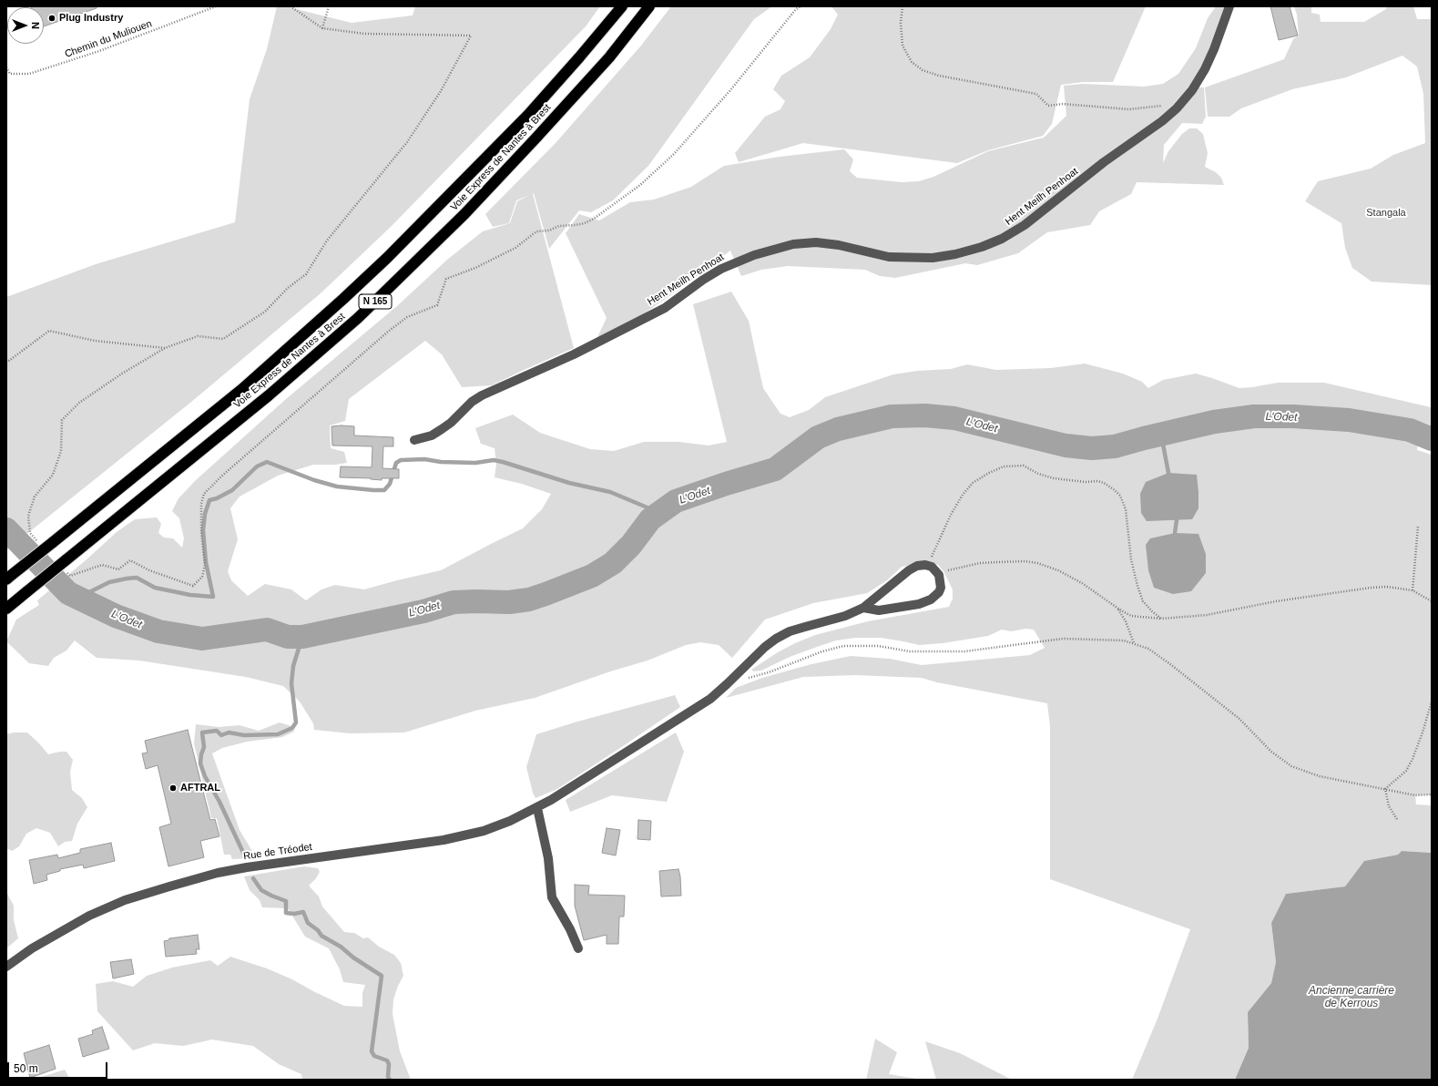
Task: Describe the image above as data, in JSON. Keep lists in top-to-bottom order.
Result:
{
  "streets": {
    "highway": ["Voie Express de Nantes à Brest", "N 165"],
    "street": ["Hent Meilh Penhoat", "Rue de Tréodet"],
    "path": ["Chemin du Muliouen"]
  },
  "water": ["L'Odet", "Ancienne carrière de Kerrous"],
  "parks": ["Stangala"],
  "places": ["Plug Industry", "AFTRAL"],
  "scale_bar": "50 m",
  "north": "right"
}
